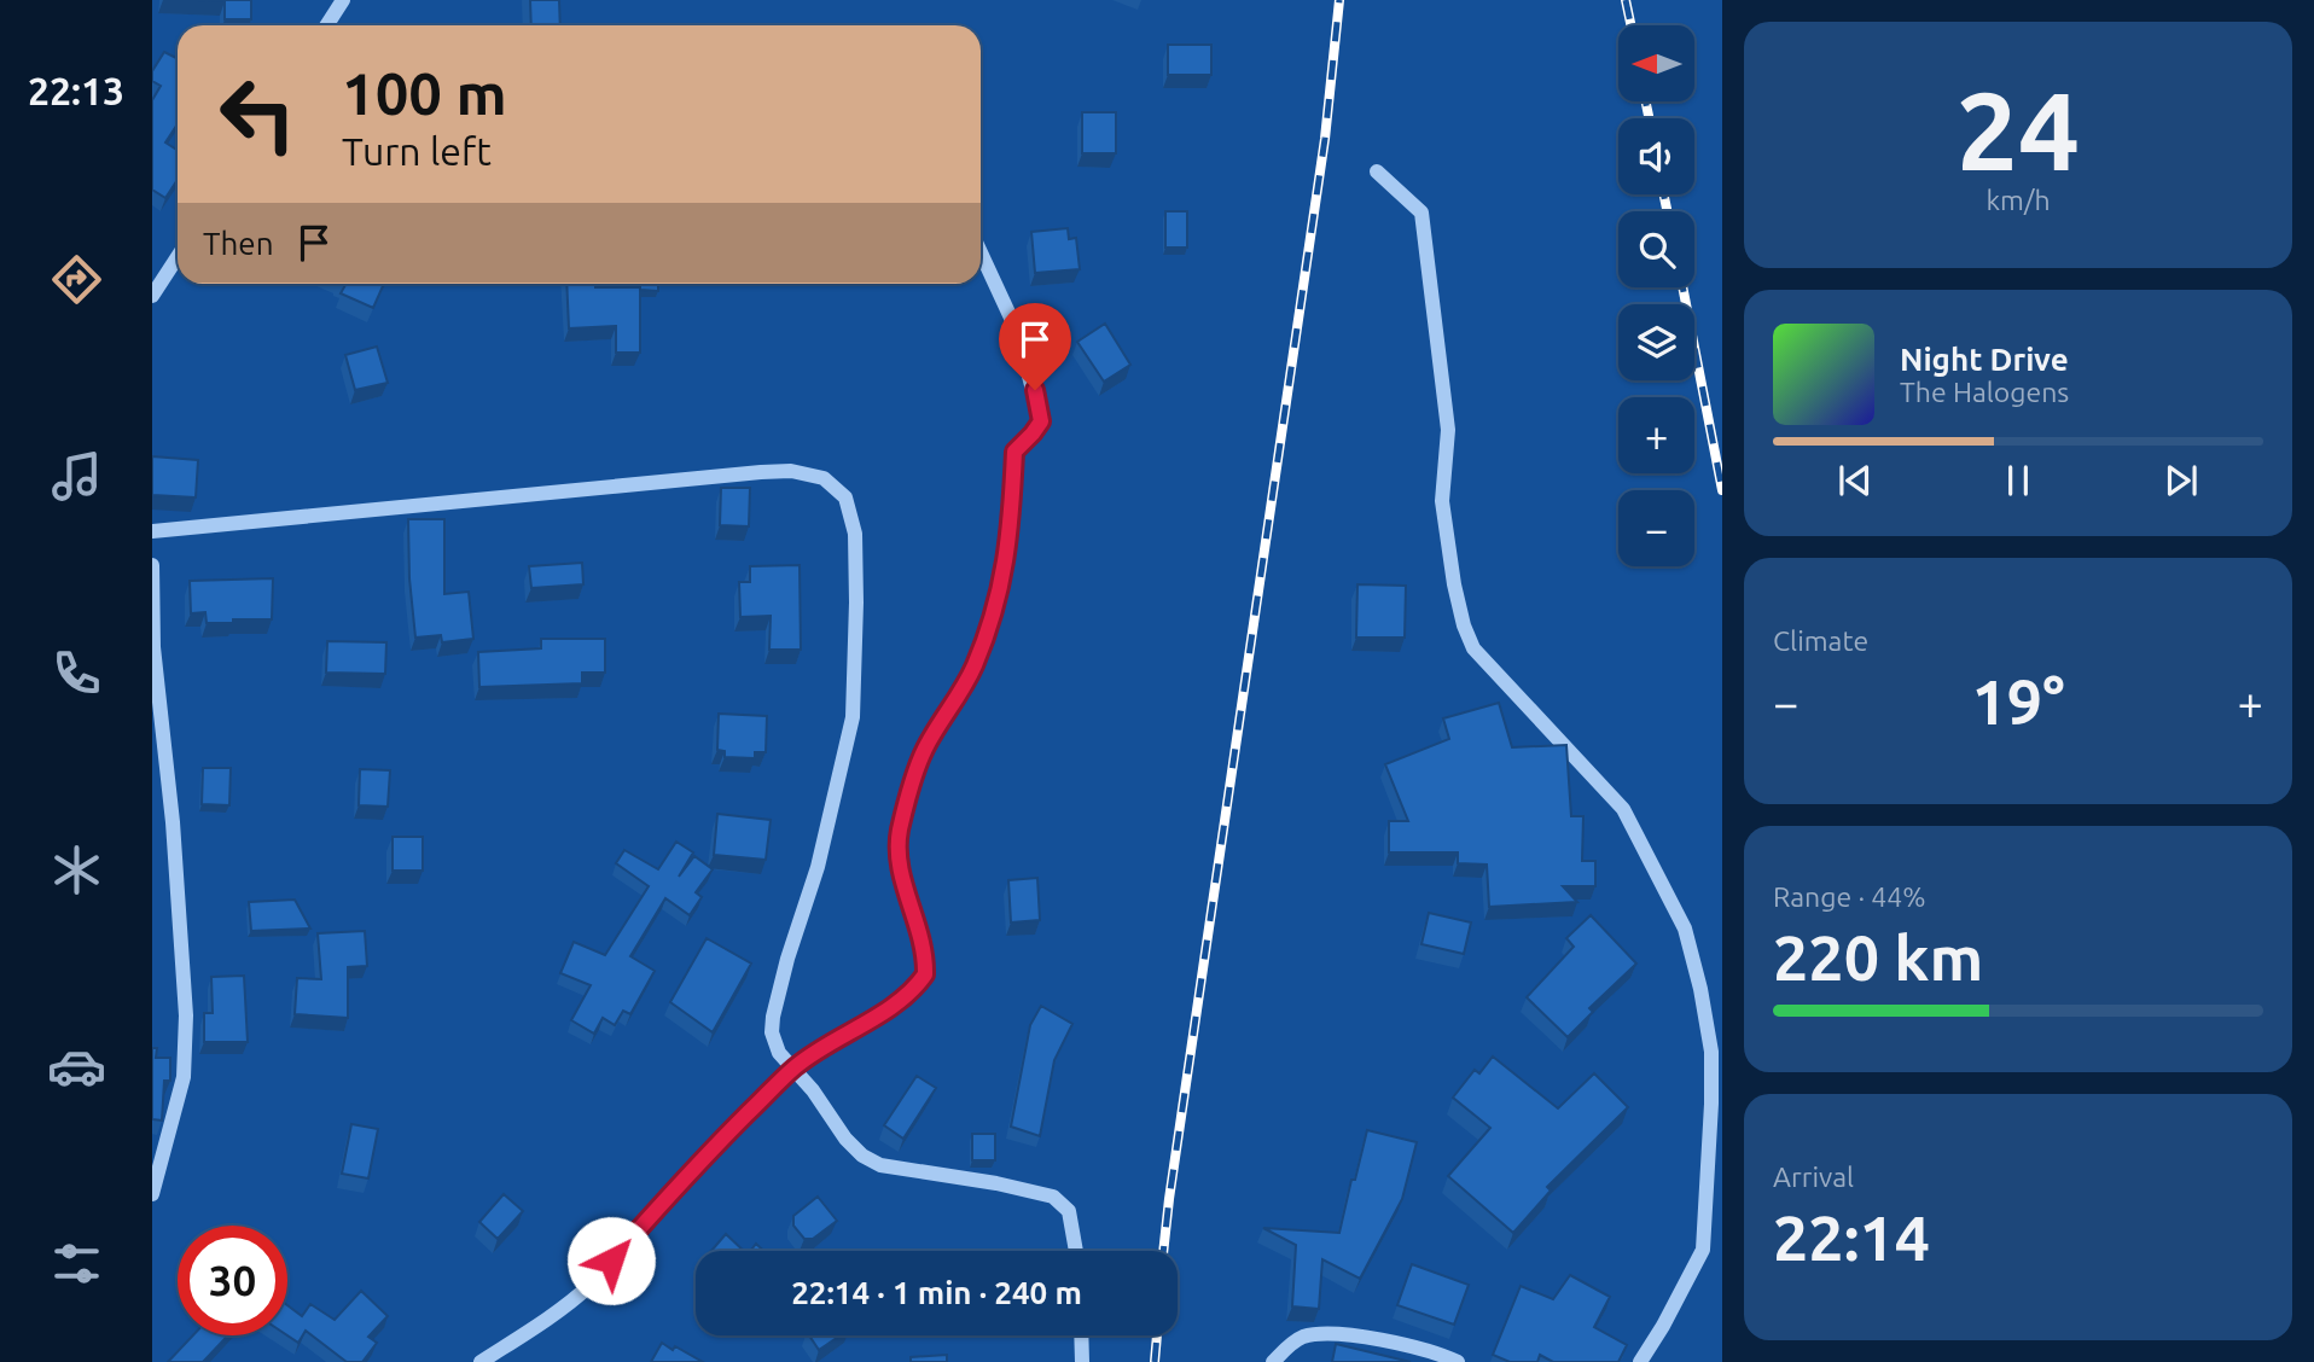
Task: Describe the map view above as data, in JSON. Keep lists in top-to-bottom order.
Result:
{
  "north": "left",
  "page": {
    "tabs": "22:13",
    "tile": [
      ["24", "km/h"],
      "Climate",
      ["Range · 44%", "220 km"],
      ["Arrival", "22:14"]
    ],
    "map_buttons": ["+", "−"],
    "turn": ["100 m", "Turn left"],
    "then": "Then",
    "song": ["Night Drive", "The Halogens"],
    "heat": ["−", "19°", "+"],
    "limit": "30",
    "trip": "22:14 · 1 min · 240 m"
  }
}
